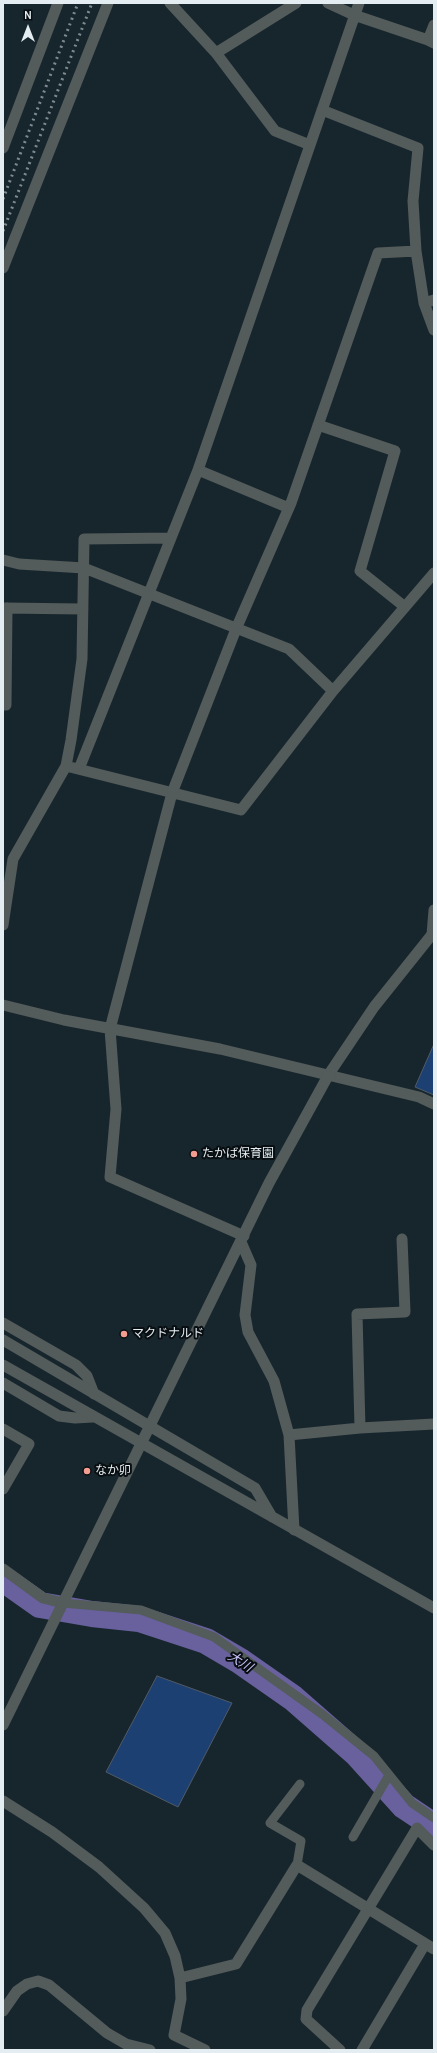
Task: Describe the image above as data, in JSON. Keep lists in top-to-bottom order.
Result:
{
  "water": ["大川"],
  "places": ["たかば保育園", "マクドナルド", "なか卯"],
  "north": "top"
}
